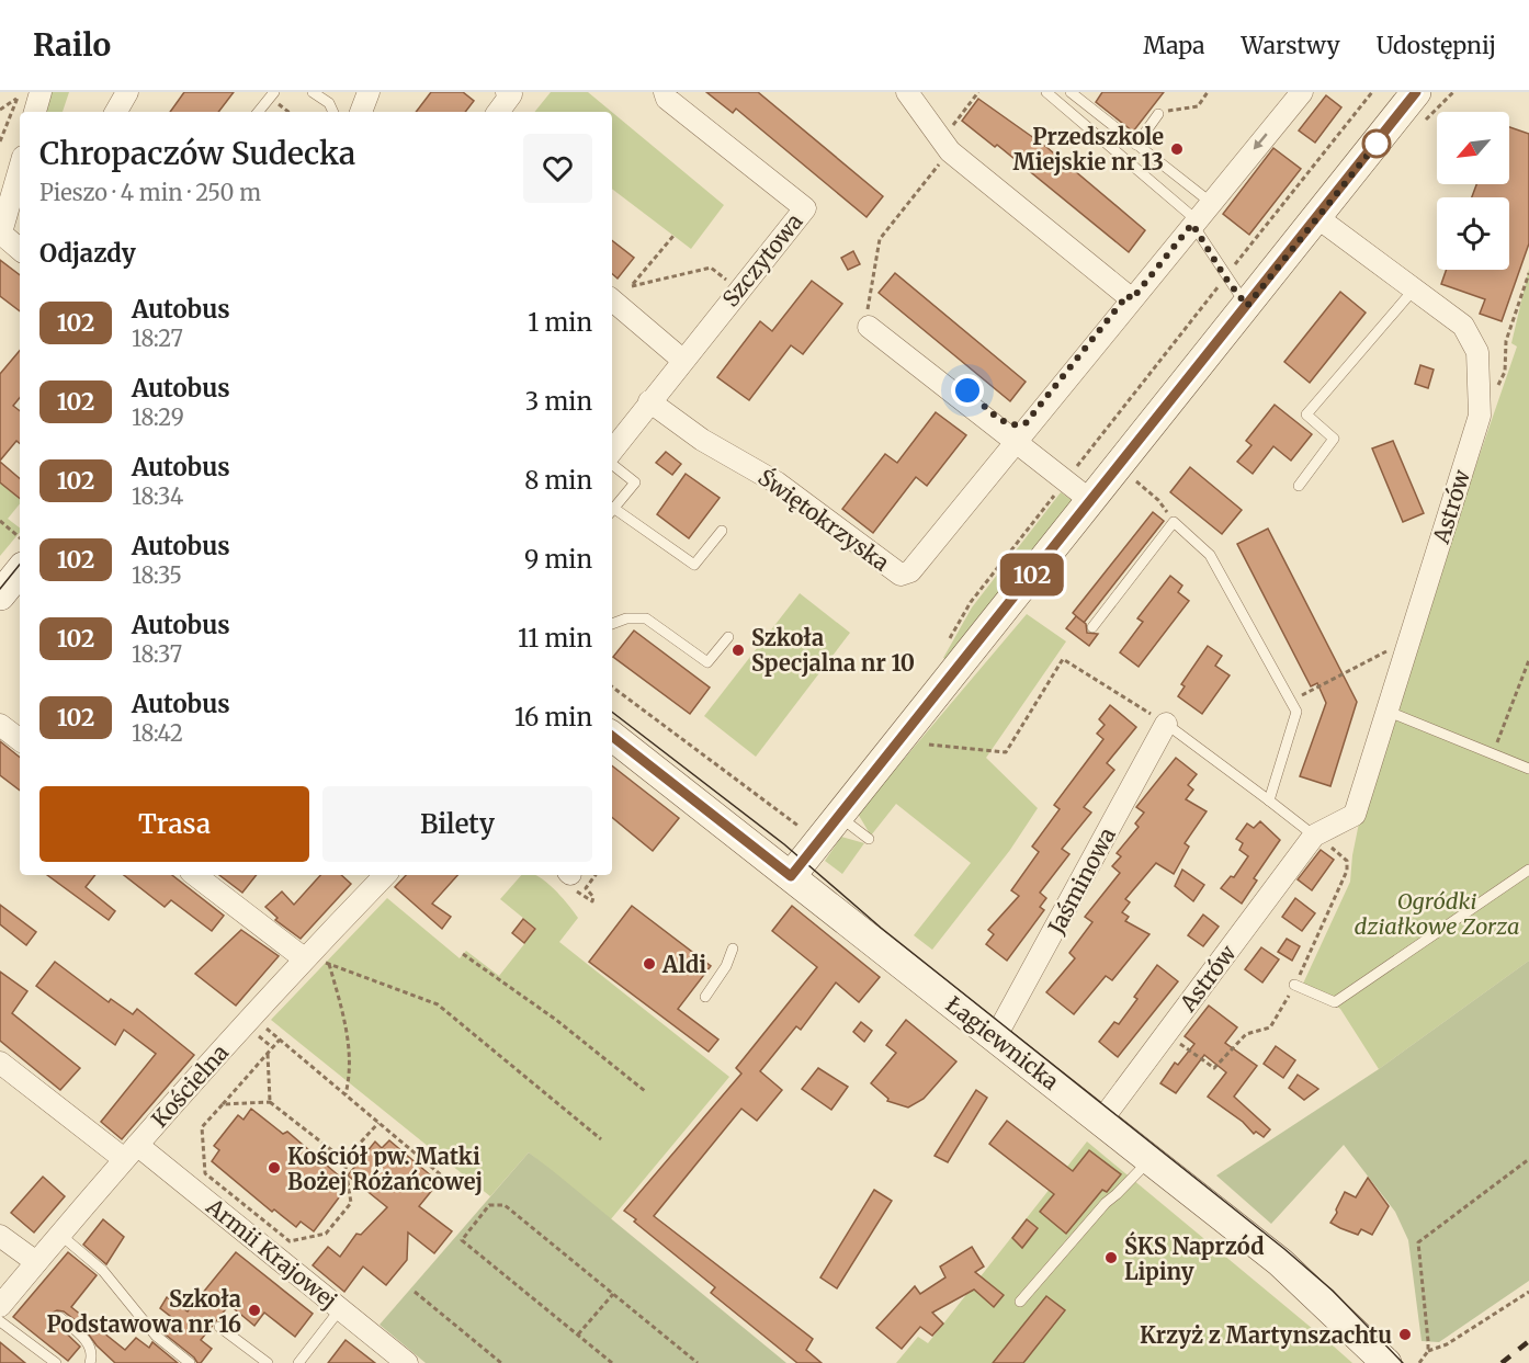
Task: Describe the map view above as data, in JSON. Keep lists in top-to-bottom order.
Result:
{
  "streets": {
    "street": [
      "Szczytowa",
      "Astrów",
      "Świętokrzyska",
      "Jaśminowa",
      "Łagiewnicka",
      "Kościelna",
      "Armii Krajowej"
    ]
  },
  "crossings": [
    ["Szczytowa", "Świętokrzyska"],
    ["Astrów", "Łagiewnicka"],
    ["Jaśminowa", "Łagiewnicka"],
    ["Kościelna", "Armii Krajowej"]
  ],
  "parks": ["Ogródki działkowe Zorza"],
  "places": [
    "Przedszkole Miejskie nr 13",
    "Szkoła Specjalna nr 10",
    "Aldi",
    "Kościół pw. Matki Bożej Różańcowej",
    "ŚKS Naprzód Lipiny",
    "Szkoła Podstawowa nr 16",
    "Krzyż z Martynszachtu"
  ],
  "lines": ["bus line 102"],
  "north": "bottom left",
  "page": {
    "header": "Railo",
    "nav": ["Mapa", "Warstwy", "Udostępnij"],
    "on_map": "102",
    "heading": [
      ["Chropaczów Sudecka", "Pieszo · 4 min · 250 m"],
      "Odjazdy"
    ],
    "list": [
      {
        "mark": "102",
        "name": "Autobus",
        "note": "18:27",
        "value": "1 min"
      },
      {
        "mark": "102",
        "name": "Autobus",
        "note": "18:29",
        "value": "3 min"
      },
      {
        "mark": "102",
        "name": "Autobus",
        "note": "18:34",
        "value": "8 min"
      },
      {
        "mark": "102",
        "name": "Autobus",
        "note": "18:35",
        "value": "9 min"
      },
      {
        "mark": "102",
        "name": "Autobus",
        "note": "18:37",
        "value": "11 min"
      },
      {
        "mark": "102",
        "name": "Autobus",
        "note": "18:42",
        "value": "16 min"
      }
    ],
    "buttons": ["Trasa", "Bilety"]
  }
}
